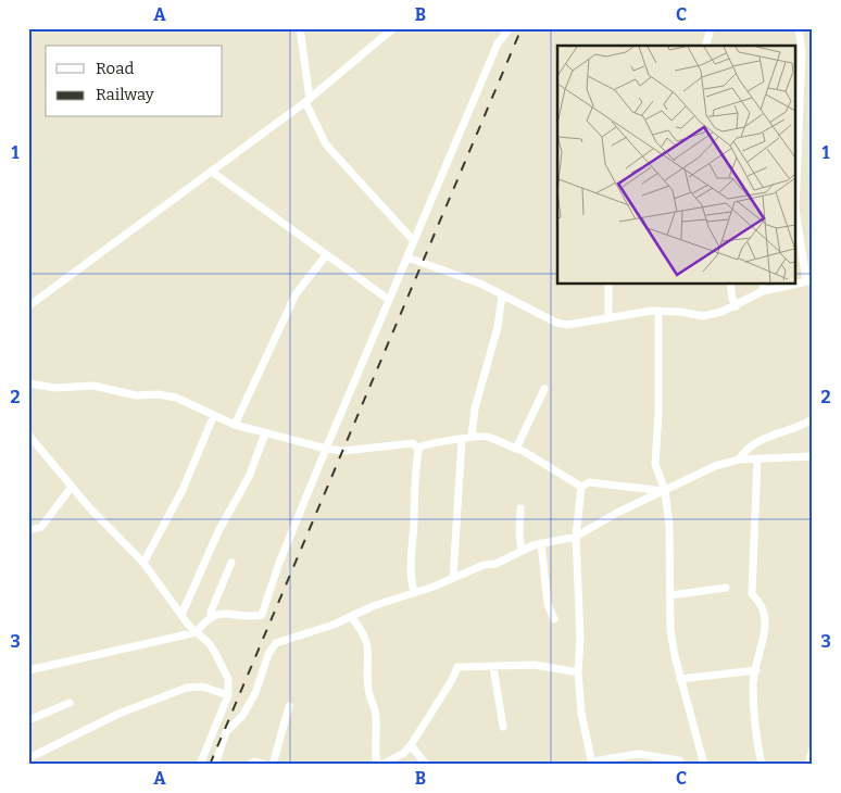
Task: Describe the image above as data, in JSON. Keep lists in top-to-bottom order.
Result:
{
  "legend": ["Road", "Railway"],
  "grid": {
    "columns": ["A", "B", "C"],
    "rows": ["1", "2", "3"]
  }
}
